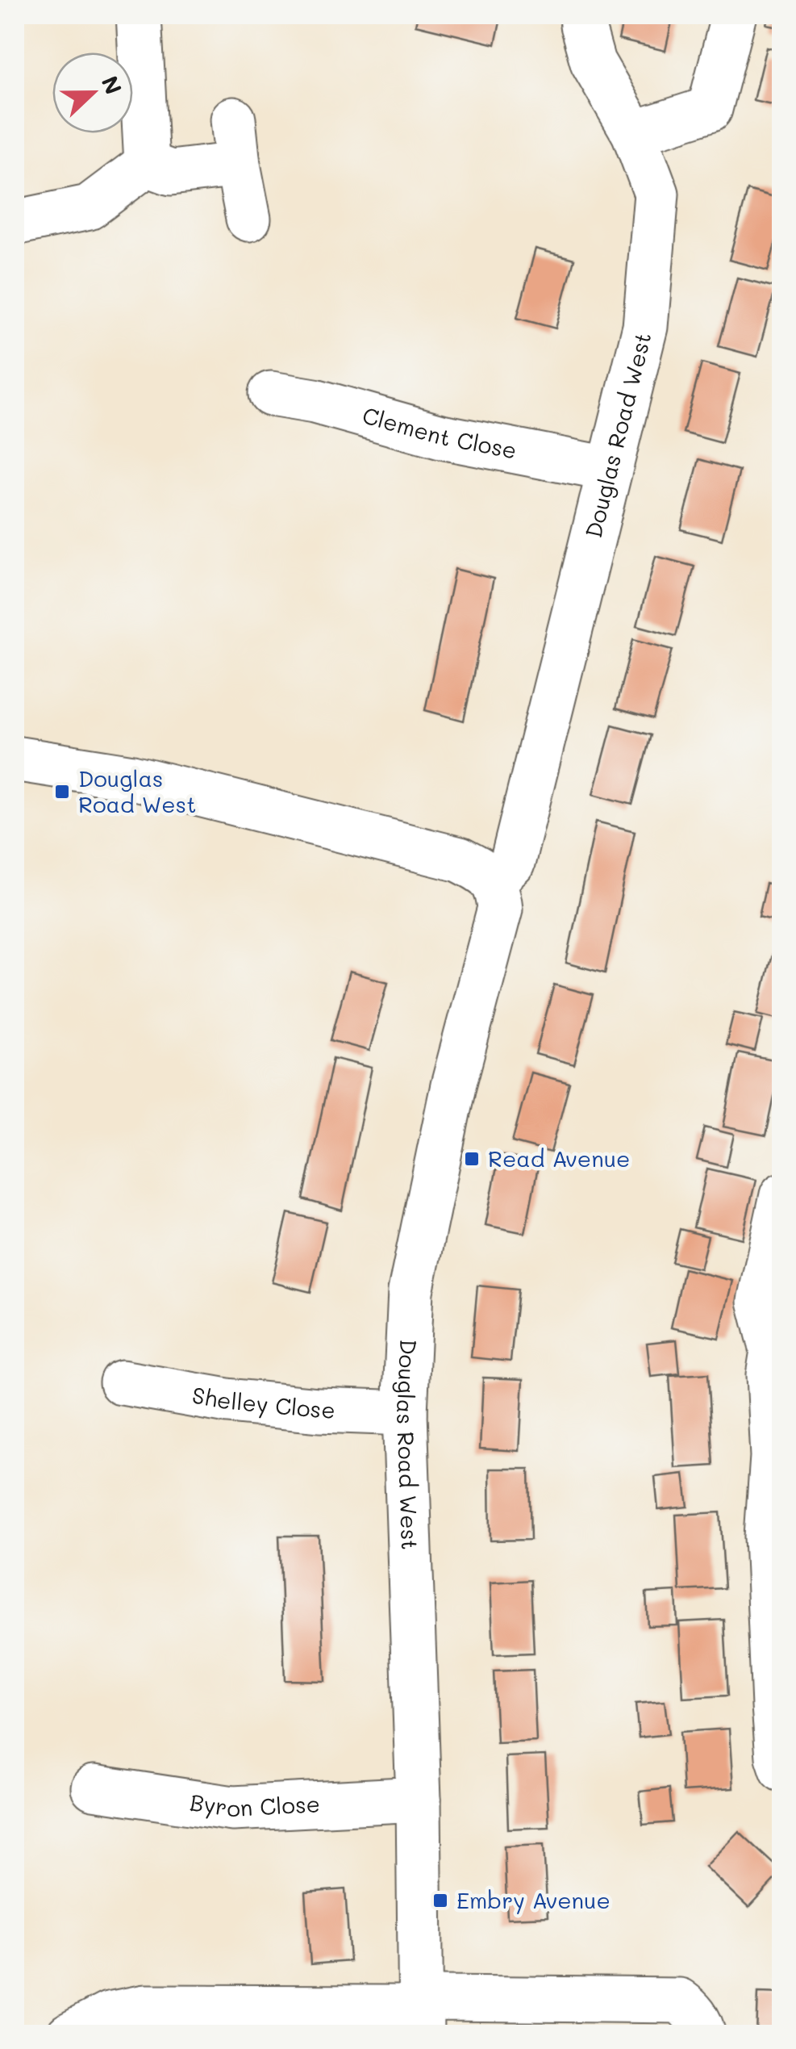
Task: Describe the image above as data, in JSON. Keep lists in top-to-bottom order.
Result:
{
  "streets": {
    "street": [
      "Clement Close",
      "Douglas Road West",
      "Shelley Close",
      "Byron Close"
    ]
  },
  "crossings": [
    ["Clement Close", "Douglas Road West"],
    ["Douglas Road West", "Shelley Close"],
    ["Douglas Road West", "Byron Close"]
  ],
  "places": {
    "transit": ["Douglas Road West", "Read Avenue", "Embry Avenue"]
  },
  "north": "right"
}
